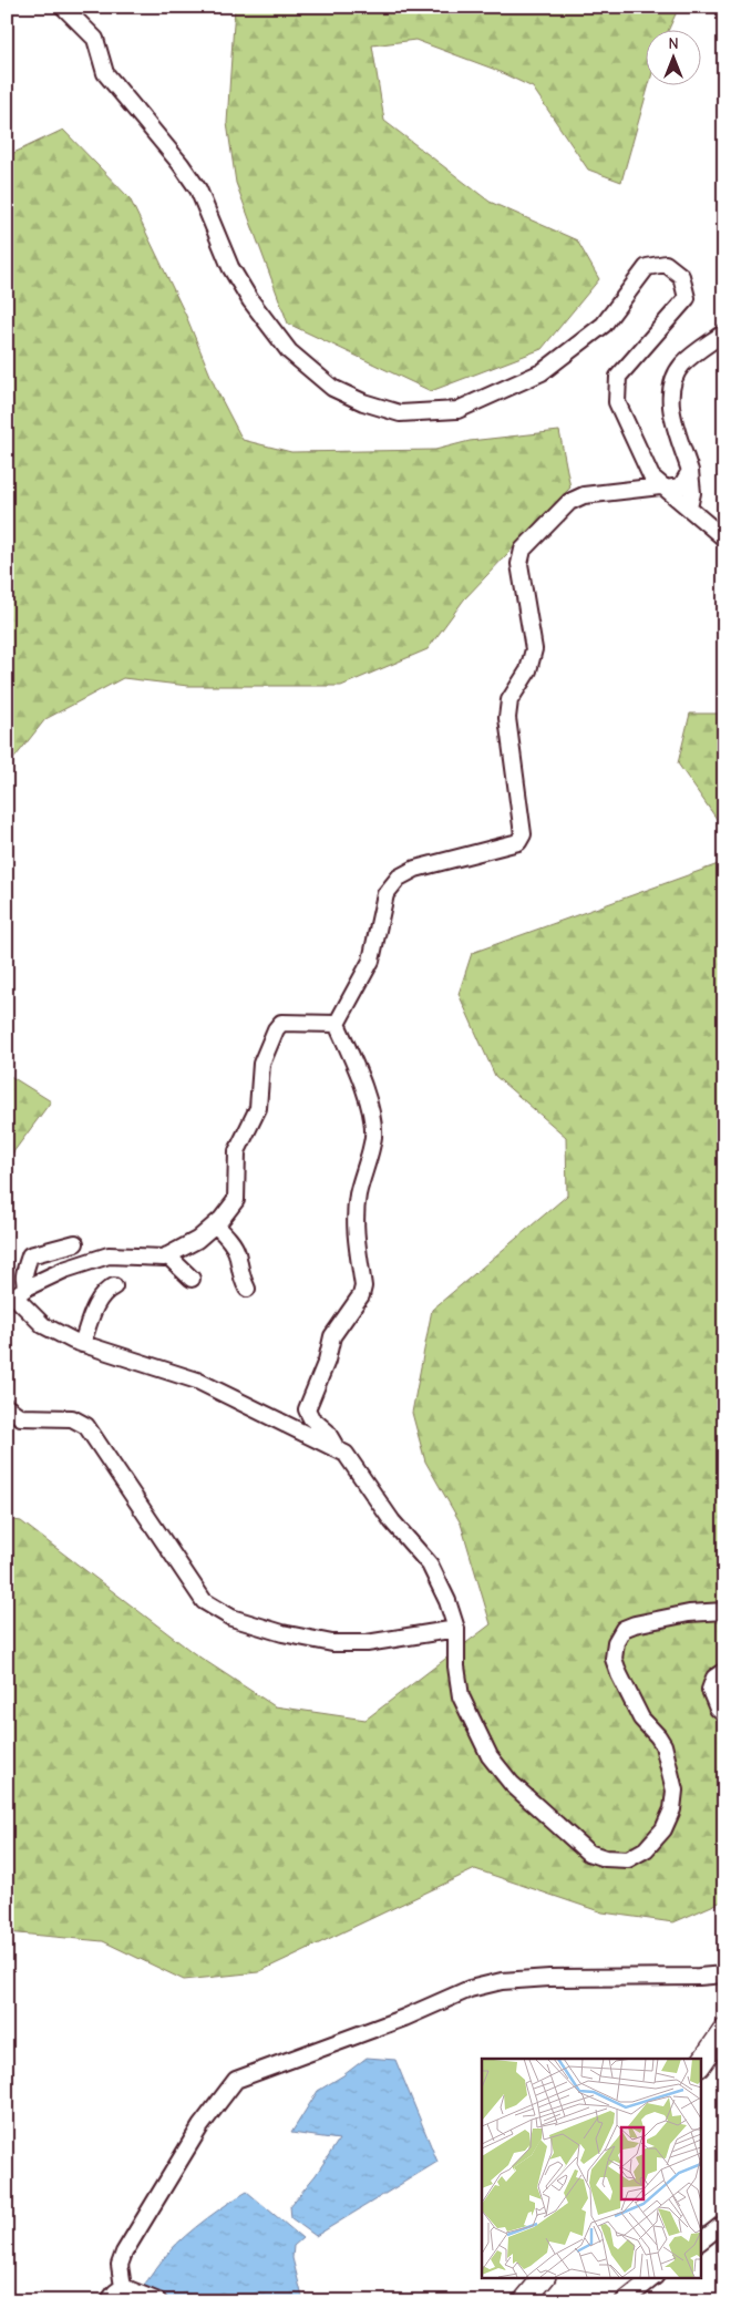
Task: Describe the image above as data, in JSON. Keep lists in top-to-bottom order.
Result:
{
  "north": "top"
}
